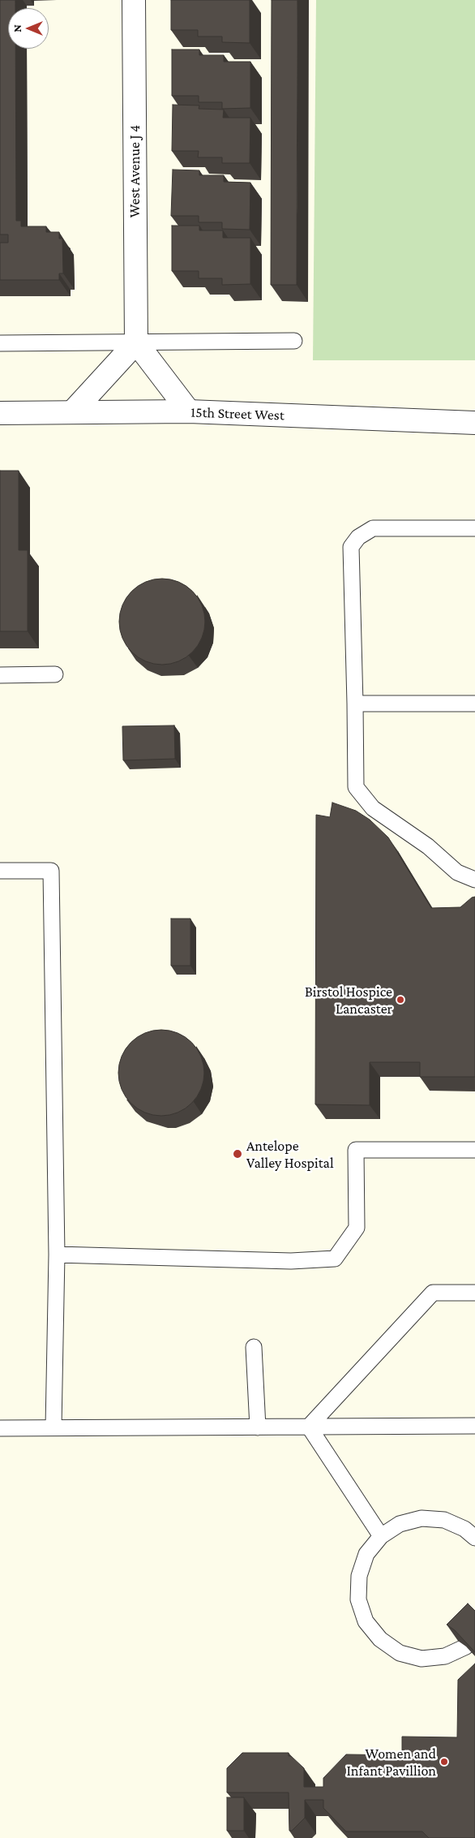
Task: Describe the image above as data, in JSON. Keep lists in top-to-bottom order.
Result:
{
  "streets": {
    "street": ["West Avenue J 4", "15th Street West"]
  },
  "places": ["Birstol Hospice Lancaster", "Antelope Valley Hospital", "Women and Infant Pavillion"],
  "north": "left"
}
